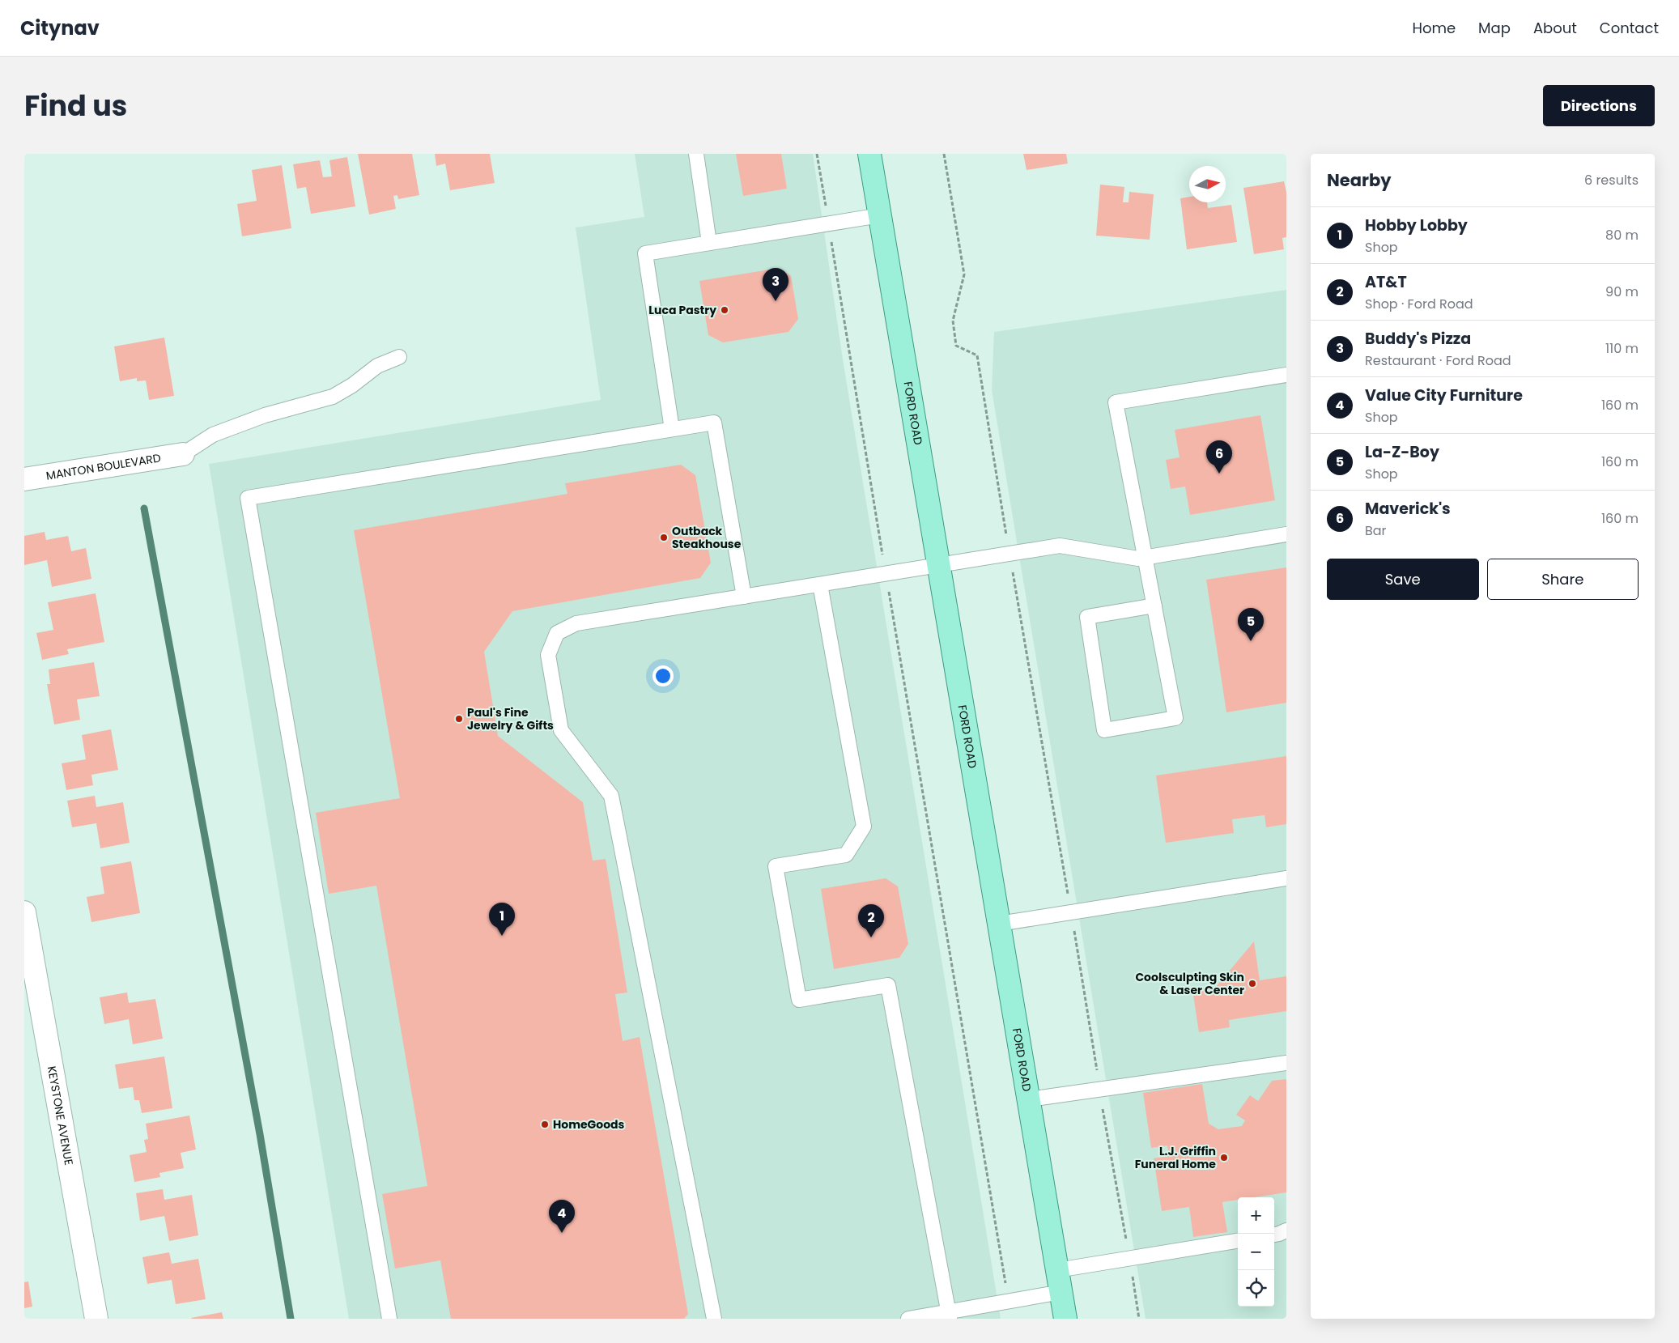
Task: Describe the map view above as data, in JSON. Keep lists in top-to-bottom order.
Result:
{
  "streets": {
    "main road": ["FORD ROAD"],
    "street": ["MANTON BOULEVARD", "KEYSTONE AVENUE"]
  },
  "places": [
    "Luca Pastry",
    "Outback Steakhouse",
    "Paul's Fine Jewelry & Gifts",
    "Coolsculpting Skin & Laser Center",
    "HomeGoods",
    "L.J. Griffin Funeral Home"
  ],
  "north": "right",
  "page": {
    "header": "Citynav",
    "nav": [
      "Home",
      "Map",
      "About",
      "Contact"
    ],
    "title": "Find us",
    "buttons": [
      "Directions",
      ["Save", "Share"]
    ],
    "heading": ["Nearby", "6 results"],
    "list": [
      {
        "mark": "1",
        "name": "Hobby Lobby",
        "note": "Shop",
        "value": "80 m"
      },
      {
        "mark": "2",
        "name": "AT&T",
        "note": "Shop · Ford Road",
        "value": "90 m"
      },
      {
        "mark": "3",
        "name": "Buddy's Pizza",
        "note": "Restaurant · Ford Road",
        "value": "110 m"
      },
      {
        "mark": "4",
        "name": "Value City Furniture",
        "note": "Shop",
        "value": "160 m"
      },
      {
        "mark": "5",
        "name": "La-Z-Boy",
        "note": "Shop",
        "value": "160 m"
      },
      {
        "mark": "6",
        "name": "Maverick's",
        "note": "Bar",
        "value": "160 m"
      }
    ],
    "pins": [
      "3",
      "6",
      "5",
      "1",
      "2",
      "4"
    ],
    "map_buttons": ["+", "−"]
  }
}
